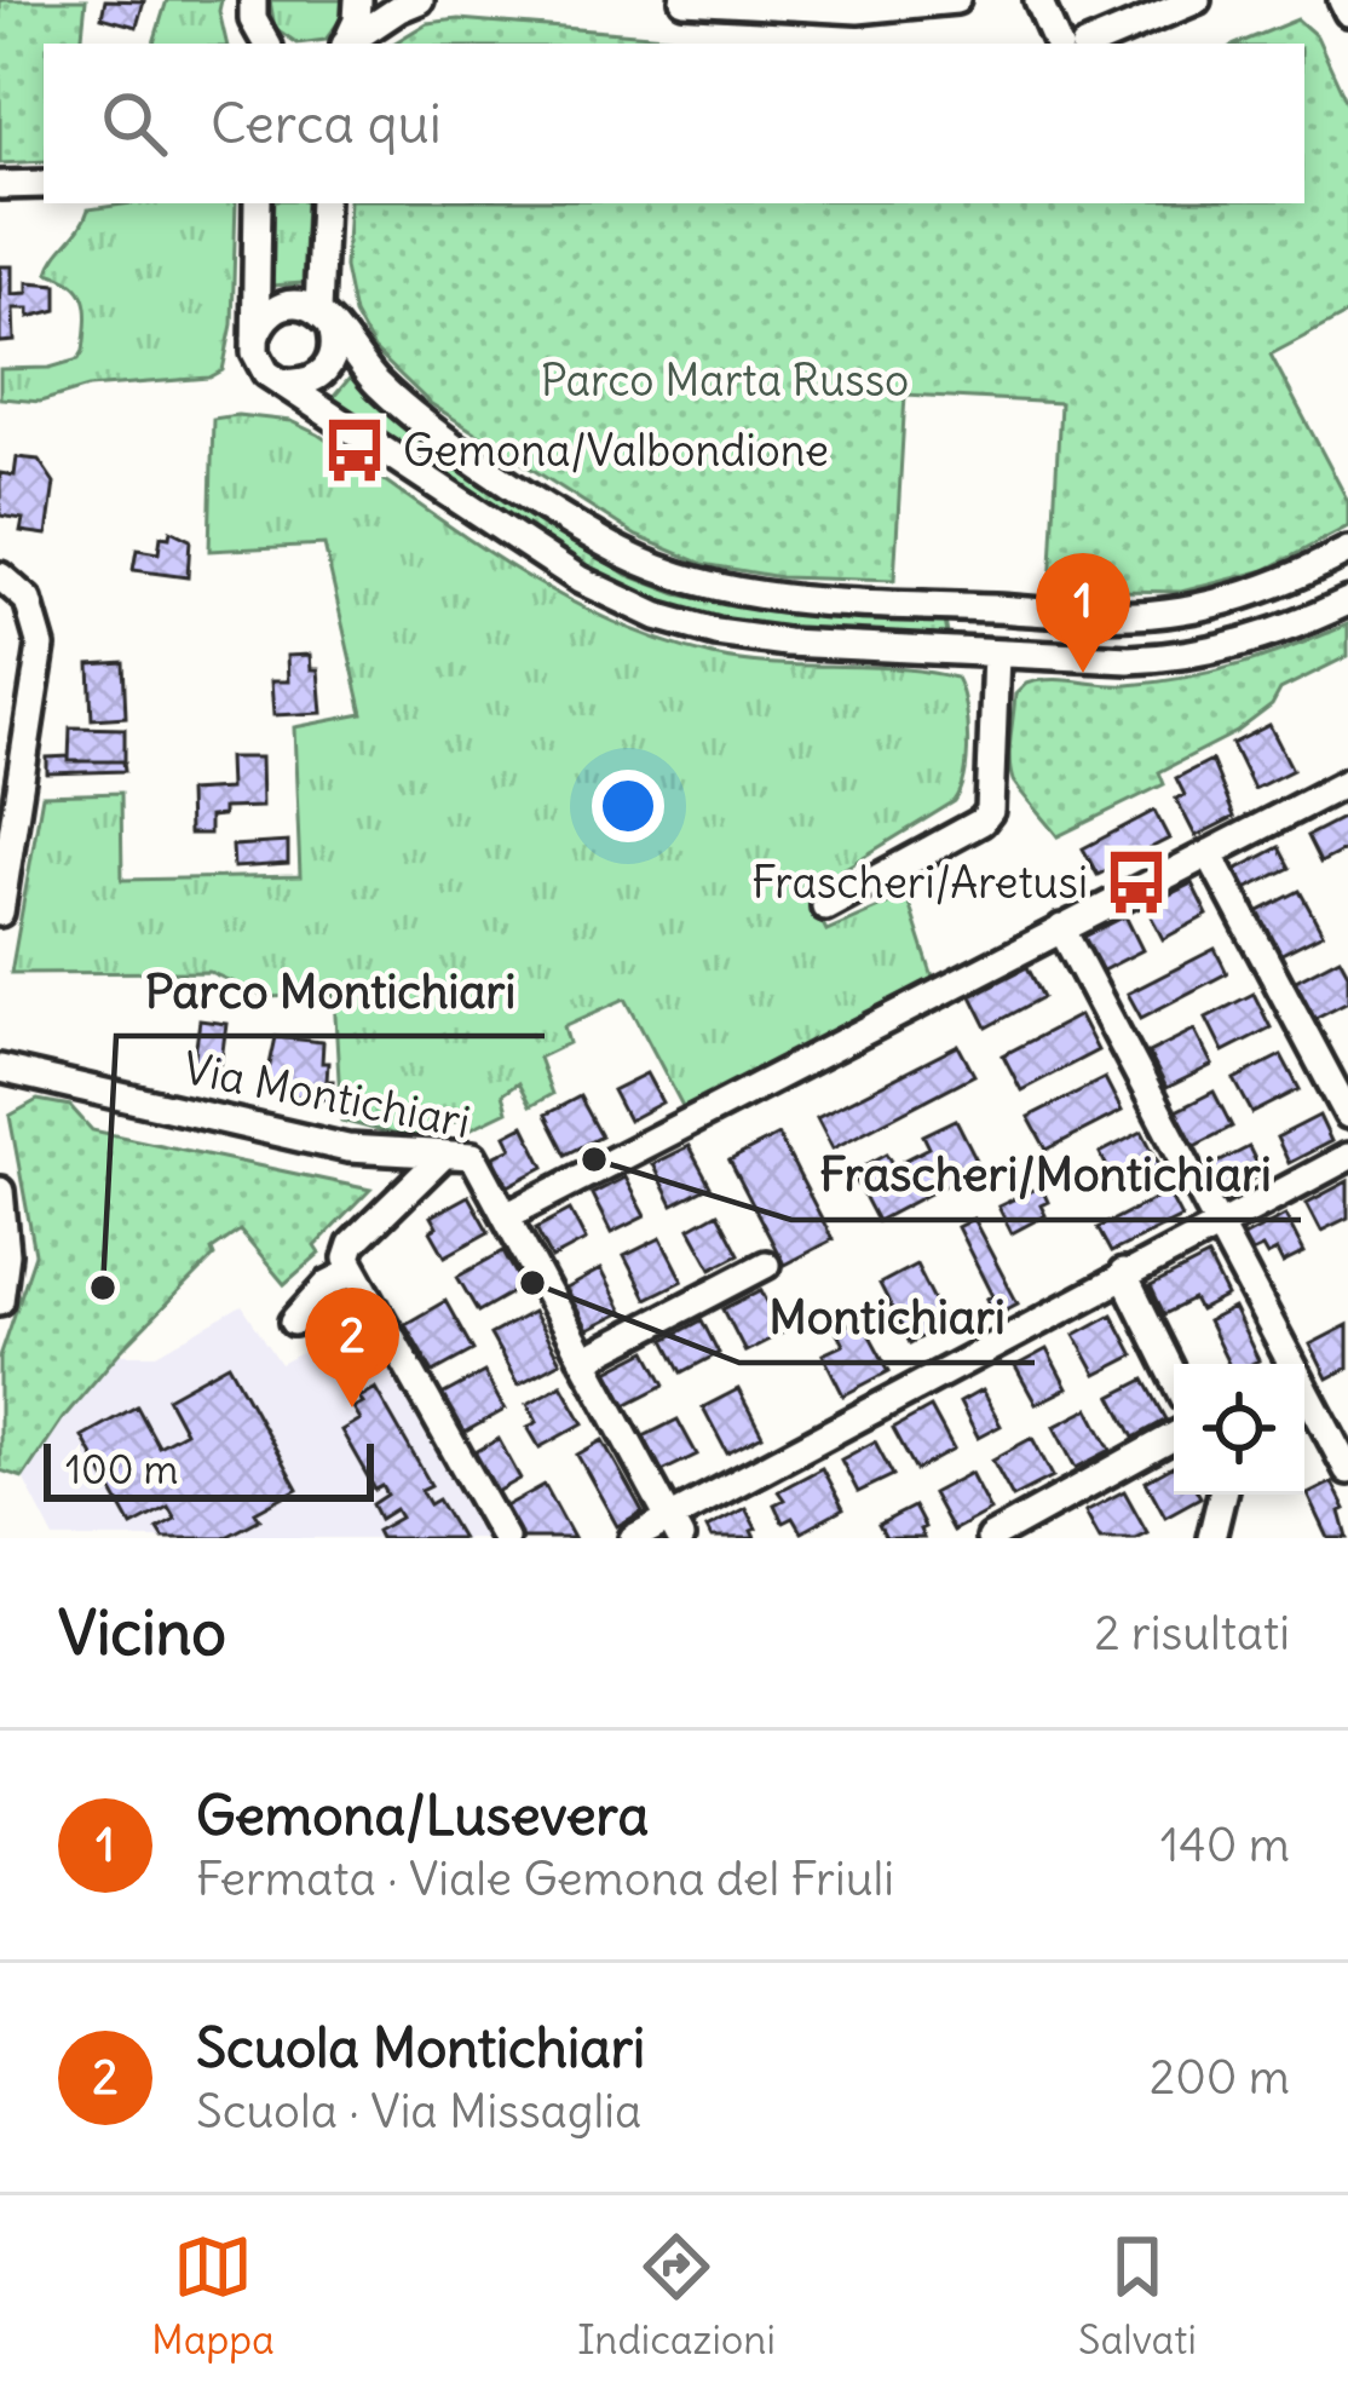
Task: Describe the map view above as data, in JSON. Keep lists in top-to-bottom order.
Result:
{
  "streets": {
    "street": ["Via Montichiari"]
  },
  "parks": ["Parco Marta Russo"],
  "places": {
    "bus stop": ["Gemona/Valbondione", "Frascheri/Aretusi"],
    "other": ["Frascheri/Montichiari", "Montichiari", "Parco Montichiari"]
  },
  "scale_bar": "100 m",
  "page": {
    "search": "Cerca qui",
    "pins": ["1", "2"],
    "scale": "100 m",
    "heading": ["Vicino", "2 risultati"],
    "list": [
      {
        "mark": "1",
        "name": "Gemona/Lusevera",
        "note": "Fermata · Viale Gemona del Friuli",
        "value": "140 m"
      },
      {
        "mark": "2",
        "name": "Scuola Montichiari",
        "note": "Scuola · Via Missaglia",
        "value": "200 m"
      }
    ],
    "nav": ["Mappa", "Indicazioni", "Salvati"]
  }
}
